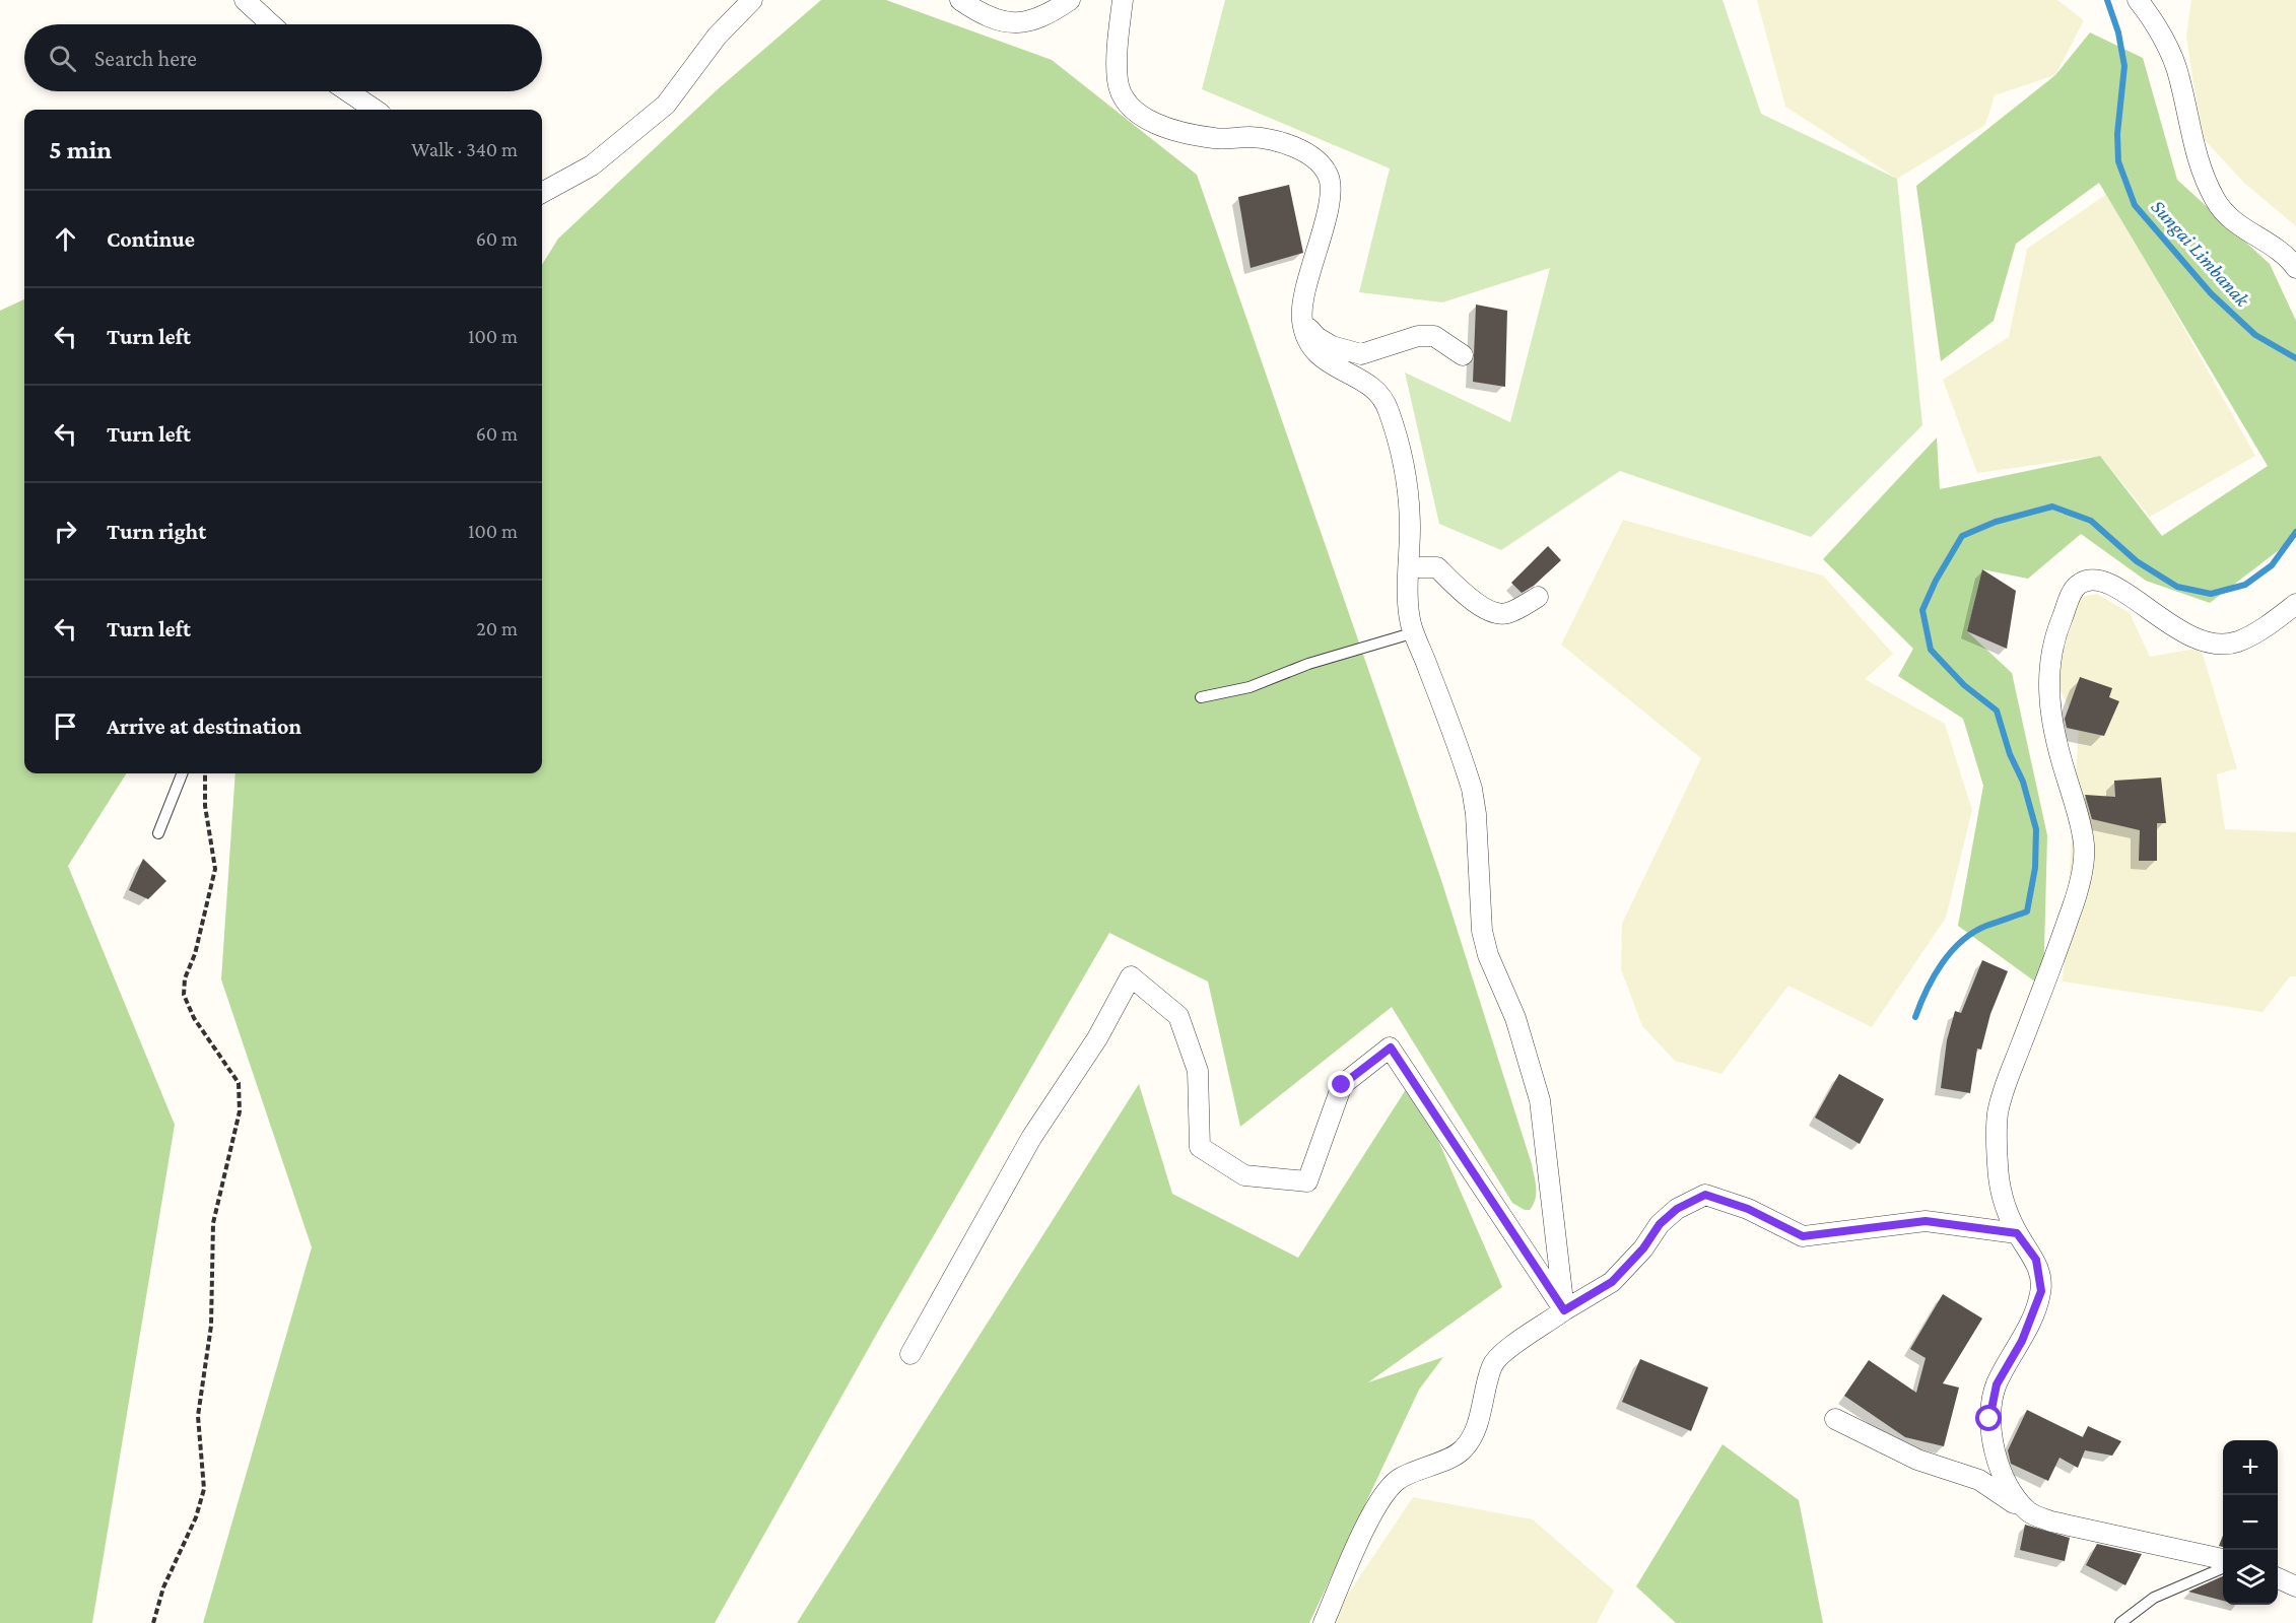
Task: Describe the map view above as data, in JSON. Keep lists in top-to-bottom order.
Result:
{
  "water": ["Sungai Limbanak"],
  "page": {
    "search": "Search here",
    "heading": ["5 min", "Walk · 340 m"],
    "list": [
      ["Continue", "60 m"],
      ["Turn left", "100 m"],
      ["Turn left", "60 m"],
      ["Turn right", "100 m"],
      ["Turn left", "20 m"],
      "Arrive at destination"
    ],
    "map_buttons": ["+", "−"]
  }
}
